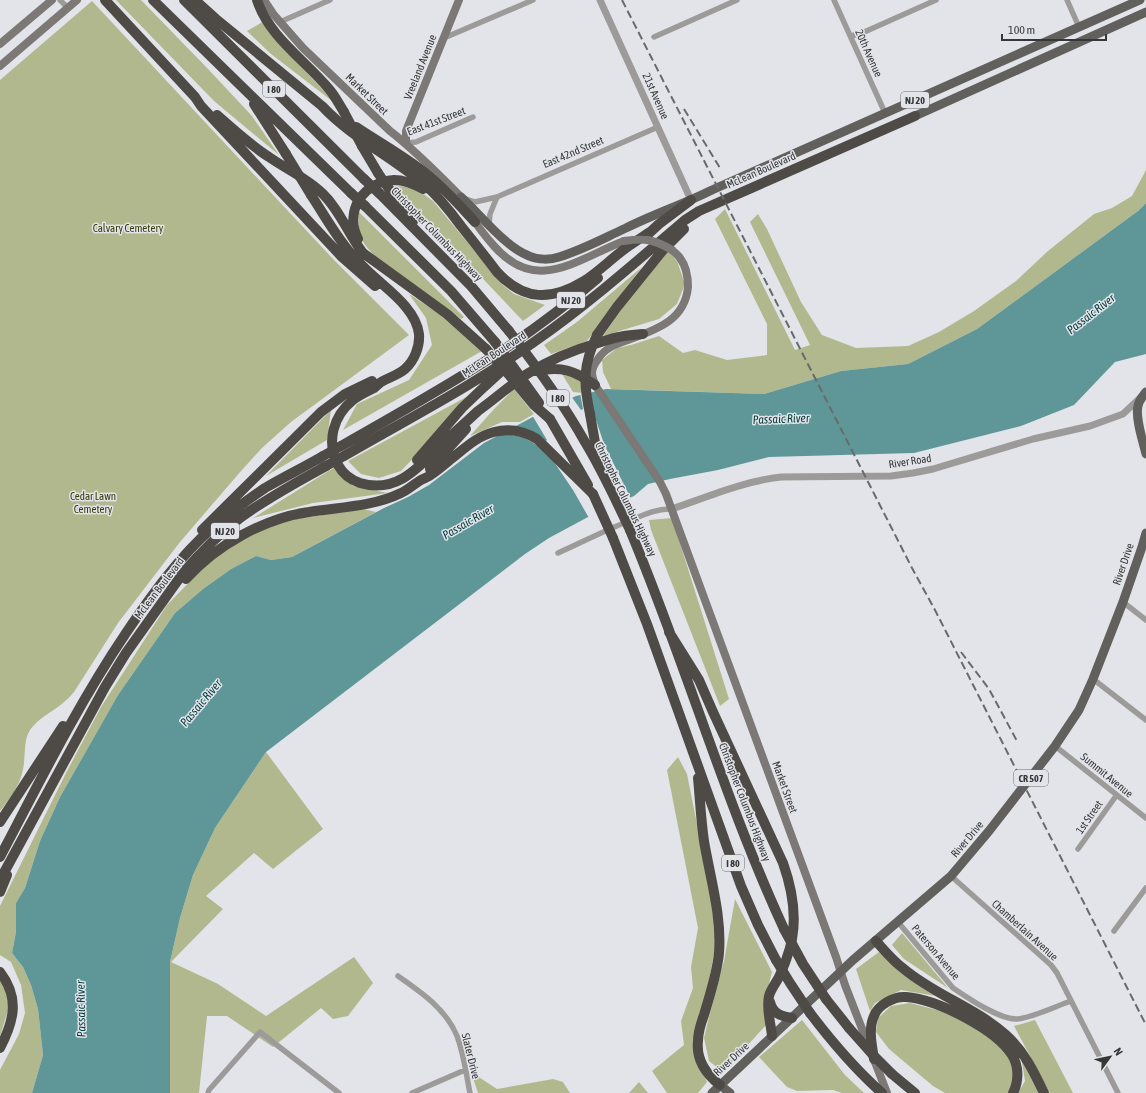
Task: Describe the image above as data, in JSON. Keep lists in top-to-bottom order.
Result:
{
  "streets": {
    "highway": [
      "I 80",
      "NJ 20",
      "McLean Boulevard",
      "Christopher Columbus Highway"
    ],
    "main road": [
      "Vreeland Avenue",
      "Market Street",
      "River Drive",
      "CR 507"
    ],
    "street": [
      "20th Avenue",
      "21st Avenue",
      "East 41st Street",
      "East 42nd Street",
      "River Road",
      "Summit Avenue",
      "1st Street",
      "Chamberlain Avenue",
      "Paterson Avenue",
      "Slater Drive"
    ]
  },
  "crossings": [
    ["20th Avenue", "McLean Boulevard"],
    ["Vreeland Avenue", "Market Street"],
    ["Vreeland Avenue", "East 41st Street"],
    ["Market Street", "East 41st Street"],
    ["Market Street", "East 42nd Street"],
    ["Market Street", "River Road"],
    ["Market Street", "River Drive"],
    ["21st Avenue", "East 42nd Street"],
    ["21st Avenue", "McLean Boulevard"],
    ["River Drive", "Summit Avenue"],
    ["River Drive", "Chamberlain Avenue"],
    ["River Drive", "Paterson Avenue"],
    ["Summit Avenue", "1st Street"],
    ["Chamberlain Avenue", "Paterson Avenue"]
  ],
  "water": ["Passaic River"],
  "parks": ["Calvary Cemetery", "Cedar Lawn Cemetery"],
  "scale_bar": "100 m",
  "north": "top right"
}
